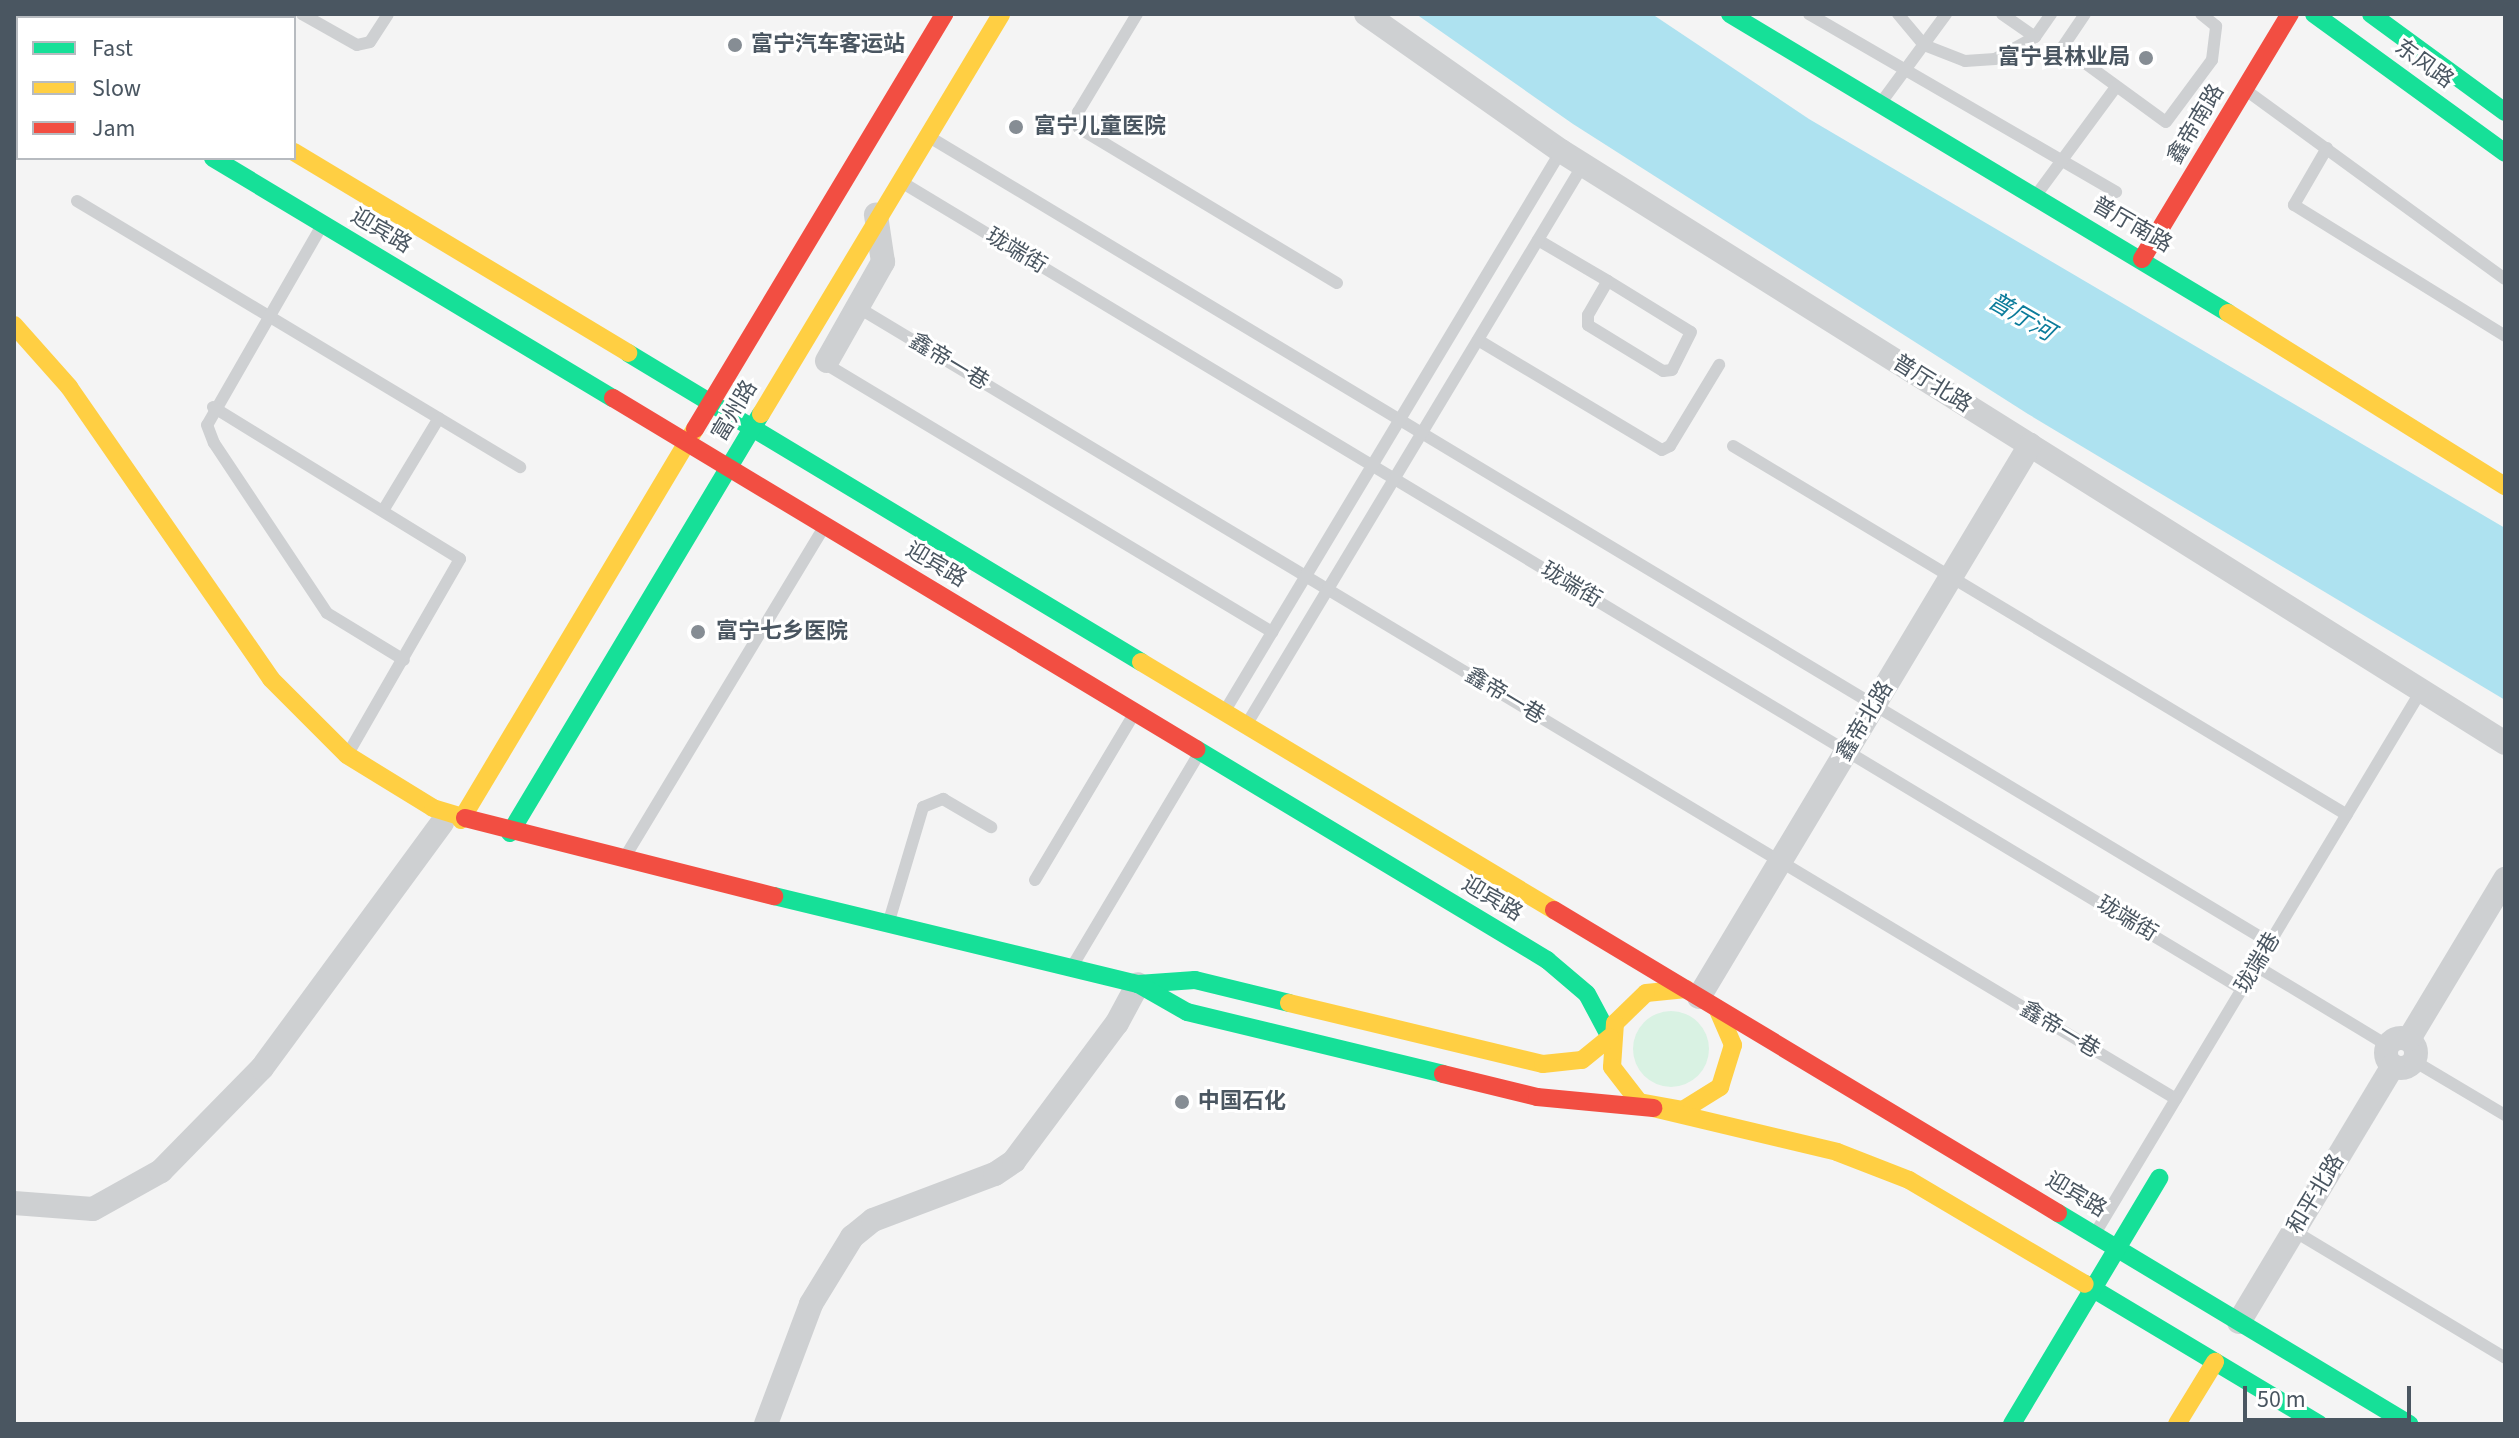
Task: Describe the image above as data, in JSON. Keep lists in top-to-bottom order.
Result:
{
  "streets": {
    "main road": [
      "东风路",
      "鑫帝南路",
      "普厅南路",
      "迎宾路",
      "富州路"
    ],
    "street": ["普厅北路", "鑫帝北路", "和平北路"],
    "lane": ["珑端街", "鑫帝一巷", "珑端巷"]
  },
  "crossings": [
    ["鑫帝南路", "普厅南路"],
    ["迎宾路", "富州路"],
    ["迎宾路", "鑫帝北路"],
    ["迎宾路", "珑端巷"],
    ["迎宾路", "和平北路"],
    ["珑端街", "富州路"],
    ["珑端街", "鑫帝北路"],
    ["珑端街", "珑端巷"],
    ["鑫帝一巷", "富州路"],
    ["鑫帝一巷", "鑫帝北路"],
    ["鑫帝一巷", "珑端巷"],
    ["普厅北路", "鑫帝北路"],
    ["普厅北路", "珑端巷"]
  ],
  "water": ["普厅河"],
  "places": [
    "富宁汽车客运站",
    "富宁县林业局",
    "富宁儿童医院",
    "富宁七乡医院",
    "中国石化"
  ],
  "legend": ["Fast", "Slow", "Jam"],
  "scale_bar": "50 m"
}
